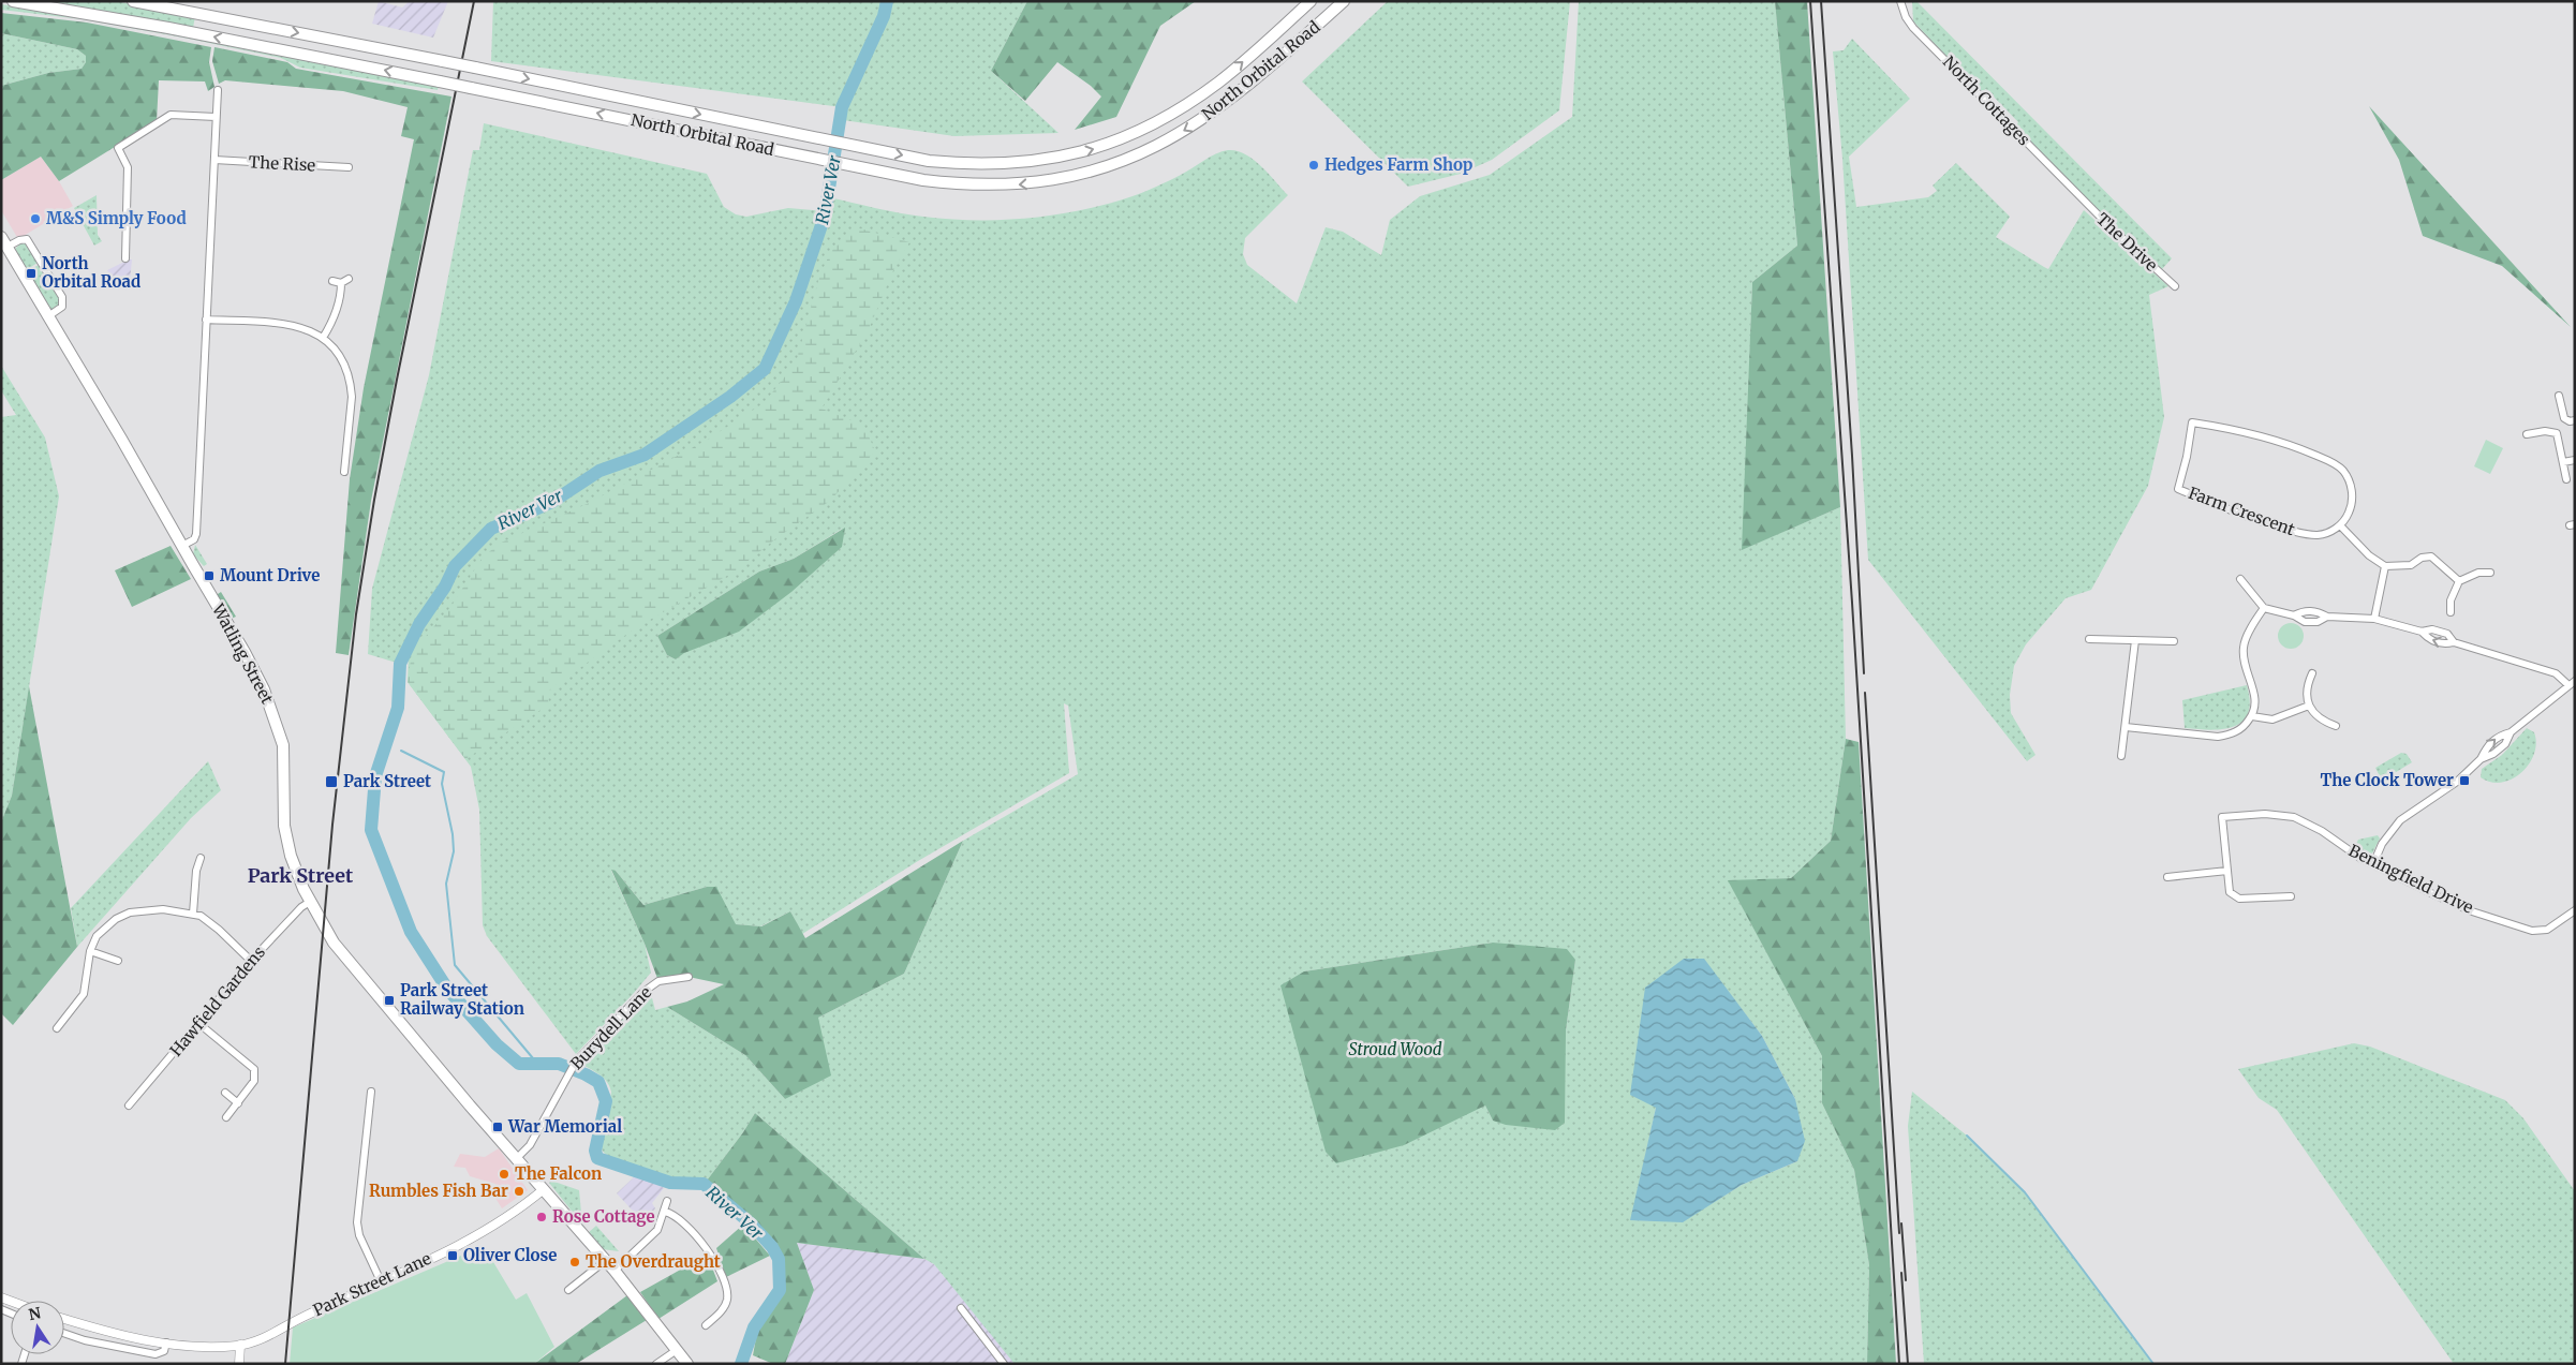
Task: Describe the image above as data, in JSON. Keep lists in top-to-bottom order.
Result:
{
  "streets": {
    "main road": ["North Orbital Road", "Watling Street"],
    "street": [
      "North Cottages",
      "The Rise",
      "The Drive",
      "Farm Crescent",
      "Beningfield Drive",
      "Hawfield Gardens",
      "Burydell Lane",
      "Park Street Lane"
    ]
  },
  "crossings": [
    ["North Cottages", "The Drive"],
    ["Watling Street", "Hawfield Gardens"]
  ],
  "districts": ["Park Street"],
  "water": ["River Ver"],
  "parks": ["Stroud Wood"],
  "places": {
    "other": [
      "Hedges Farm Shop",
      "M&S Simply Food",
      "The Falcon",
      "Rumbles Fish Bar",
      "Rose Cottage",
      "The Overdraught"
    ],
    "transit": [
      "North Orbital Road",
      "Mount Drive",
      "The Clock Tower",
      "Park Street",
      "Park Street Railway Station",
      "War Memorial",
      "Oliver Close"
    ]
  },
  "north": "top"
}
